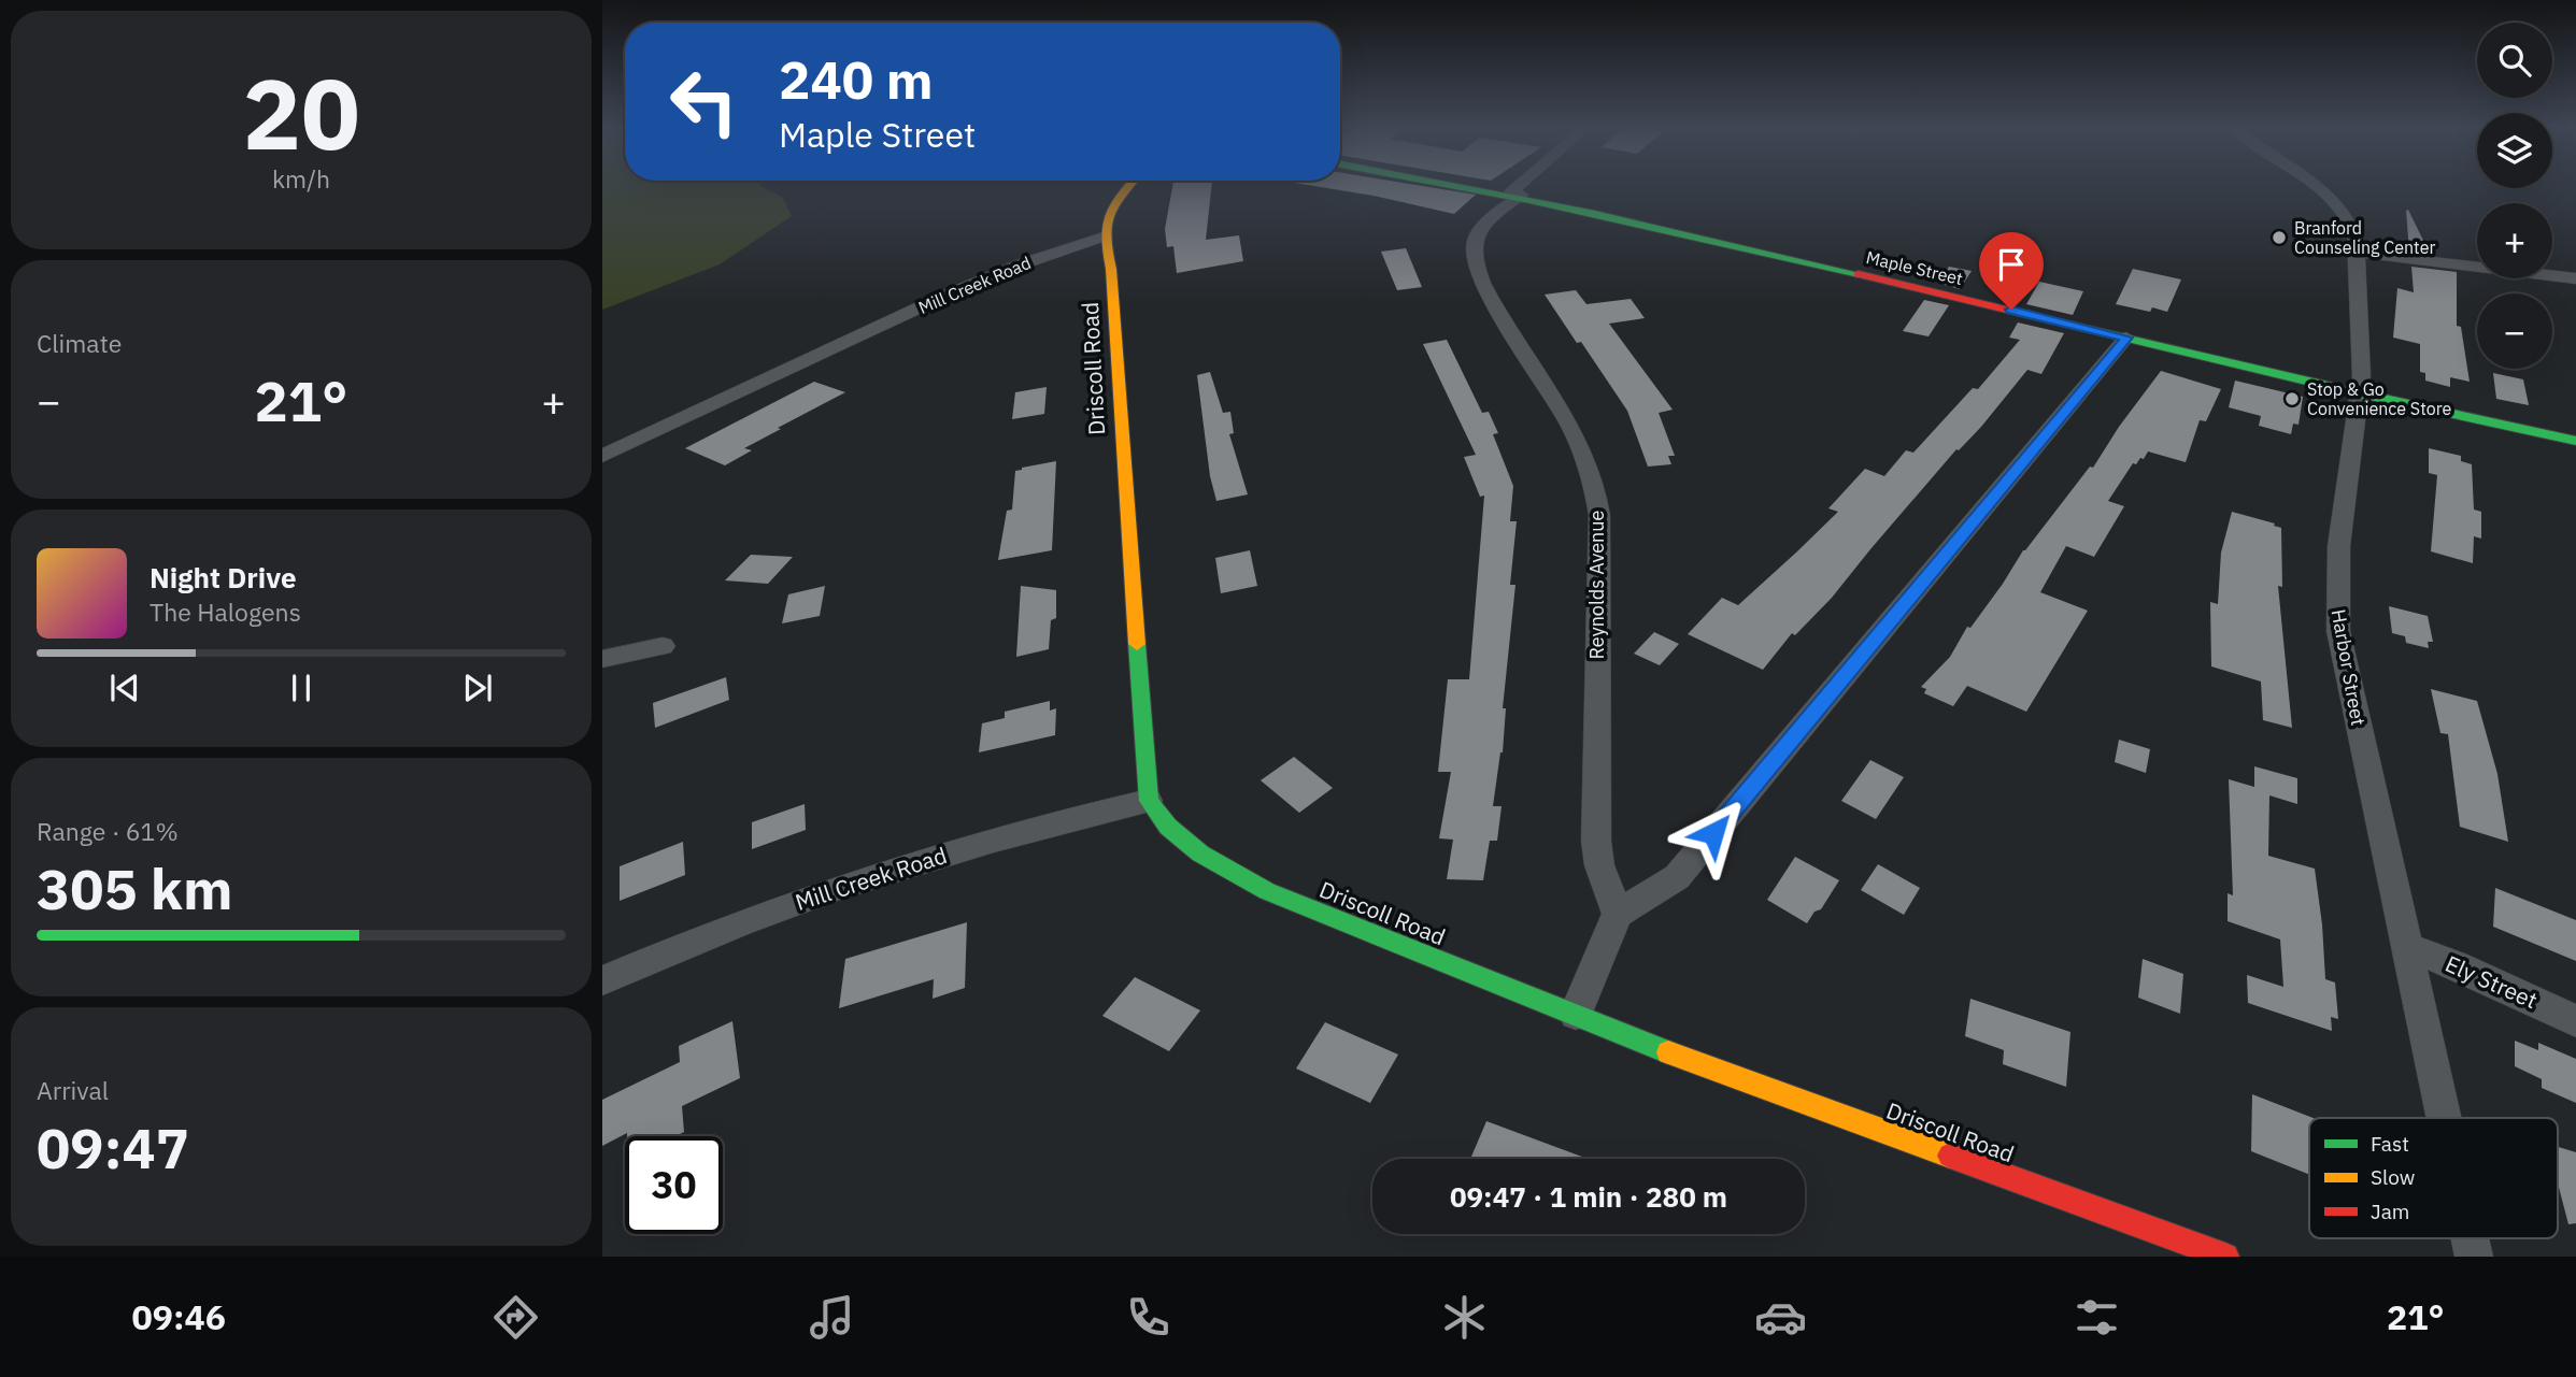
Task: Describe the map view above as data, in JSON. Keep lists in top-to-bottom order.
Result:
{
  "streets": {
    "street": [
      "Maple Street",
      "Mill Creek Road",
      "Driscoll Road",
      "Reynolds Avenue",
      "Harbor Street",
      "Ely Street"
    ]
  },
  "crossings": [
    ["Maple Street", "Reynolds Avenue"],
    ["Maple Street", "Harbor Street"],
    ["Mill Creek Road", "Driscoll Road"],
    ["Harbor Street", "Ely Street"]
  ],
  "places": ["Branford Counseling Center", "Stop & Go Convenience Store"],
  "legend": ["Fast", "Slow", "Jam"],
  "page": {
    "tile": [
      ["20", "km/h"],
      "Climate",
      ["Range · 61%", "305 km"],
      ["Arrival", "09:47"]
    ],
    "map_buttons": ["+", "−"],
    "turn": ["240 m", "Maple Street"],
    "heat": ["−", "21°", "+"],
    "song": ["Night Drive", "The Halogens"],
    "limit": "30",
    "trip": "09:47 · 1 min · 280 m",
    "tabs": ["09:46", "21°"]
  }
}
